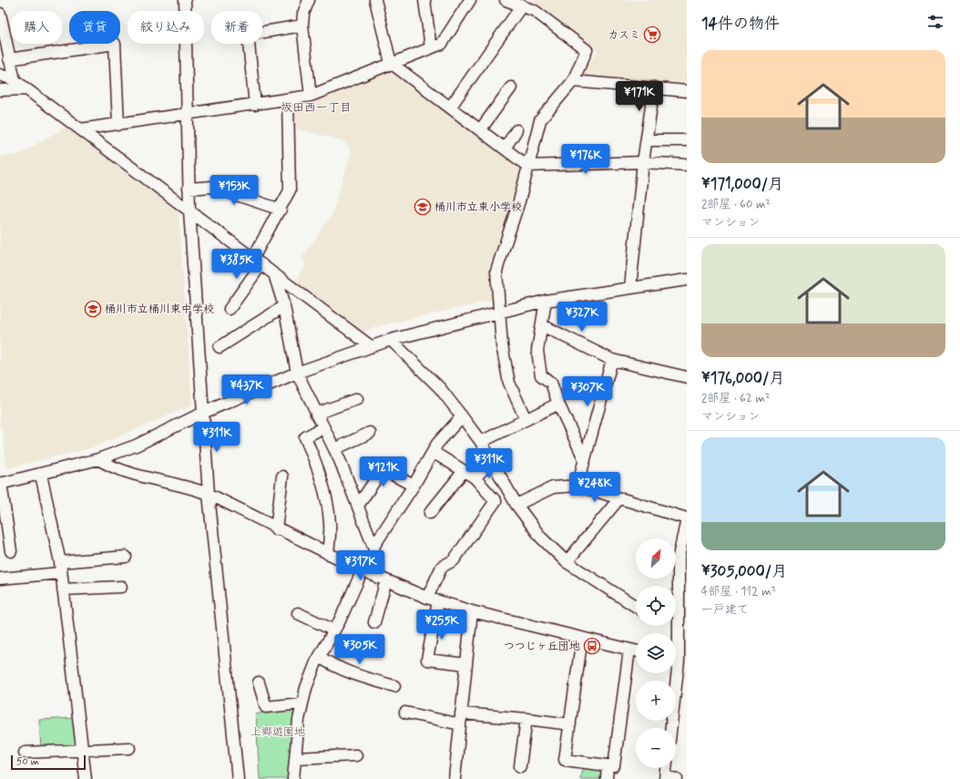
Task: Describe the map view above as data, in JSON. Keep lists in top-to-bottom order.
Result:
{
  "districts": ["坂田西一丁目"],
  "parks": ["上郷遊園地"],
  "places": {
    "supermarket": ["カスミ"],
    "school or university": ["桶川市立東小学校", "桶川市立桶川東中学校"],
    "bus stop": ["つつじヶ丘団地"]
  },
  "scale_bar": "50 m",
  "north": "top right",
  "page": {
    "heading": "14件の物件",
    "chip": [
      "購入",
      "賃貸",
      "絞り込み",
      "新着"
    ],
    "list": [
      {
        "name": "¥171,000/月",
        "note": "2部屋 · 60 m² · マンション"
      },
      {
        "name": "¥176,000/月",
        "note": "2部屋 · 62 m² · マンション"
      },
      {
        "name": "¥305,000/月",
        "note": "4部屋 · 112 m² · 一戸建て"
      }
    ],
    "price": [
      "¥171K",
      "¥176K",
      "¥153K",
      "¥385K",
      "¥327K",
      "¥437K",
      "¥307K",
      "¥311K",
      "¥311K",
      "¥121K",
      "¥248K",
      "¥317K",
      "¥255K",
      "¥305K"
    ],
    "map_buttons": ["+", "−"],
    "scale": "50 m"
  }
}
